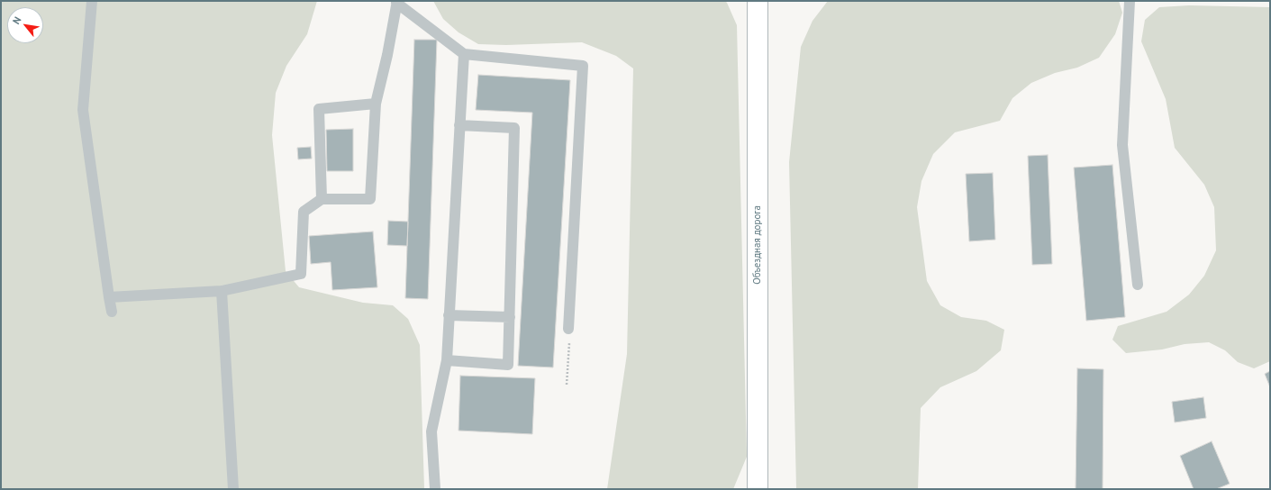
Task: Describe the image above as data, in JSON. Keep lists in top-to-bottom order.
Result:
{
  "streets": {
    "main road": ["Объездная дорога"]
  },
  "north": "top left"
}
